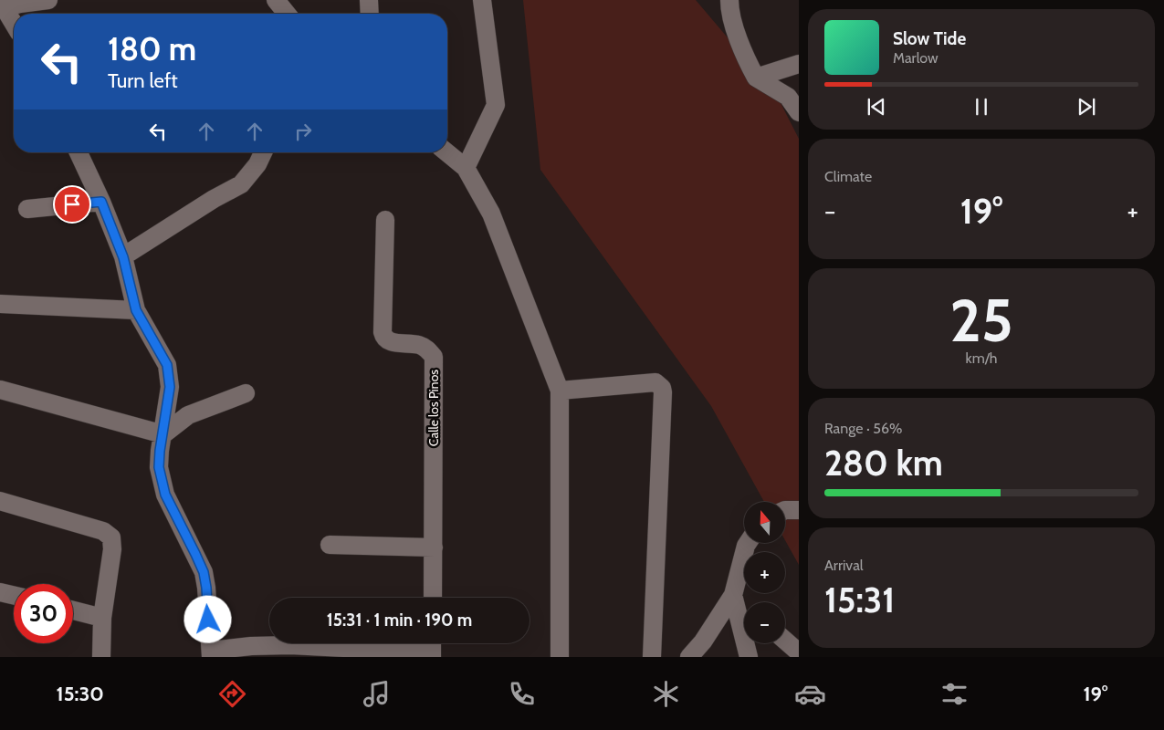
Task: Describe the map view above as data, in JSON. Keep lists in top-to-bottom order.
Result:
{
  "streets": {
    "street": ["Calle los Pinos"]
  },
  "north": "top",
  "page": {
    "turn": ["180 m", "Turn left"],
    "song": ["Slow Tide", "Marlow"],
    "tile": [
      "Climate",
      ["25", "km/h"],
      ["Range · 56%", "280 km"],
      ["Arrival", "15:31"]
    ],
    "heat": ["−", "19°", "+"],
    "map_buttons": ["+", "−"],
    "limit": "30",
    "trip": "15:31 · 1 min · 190 m",
    "tabs": ["15:30", "19°"]
  }
}
